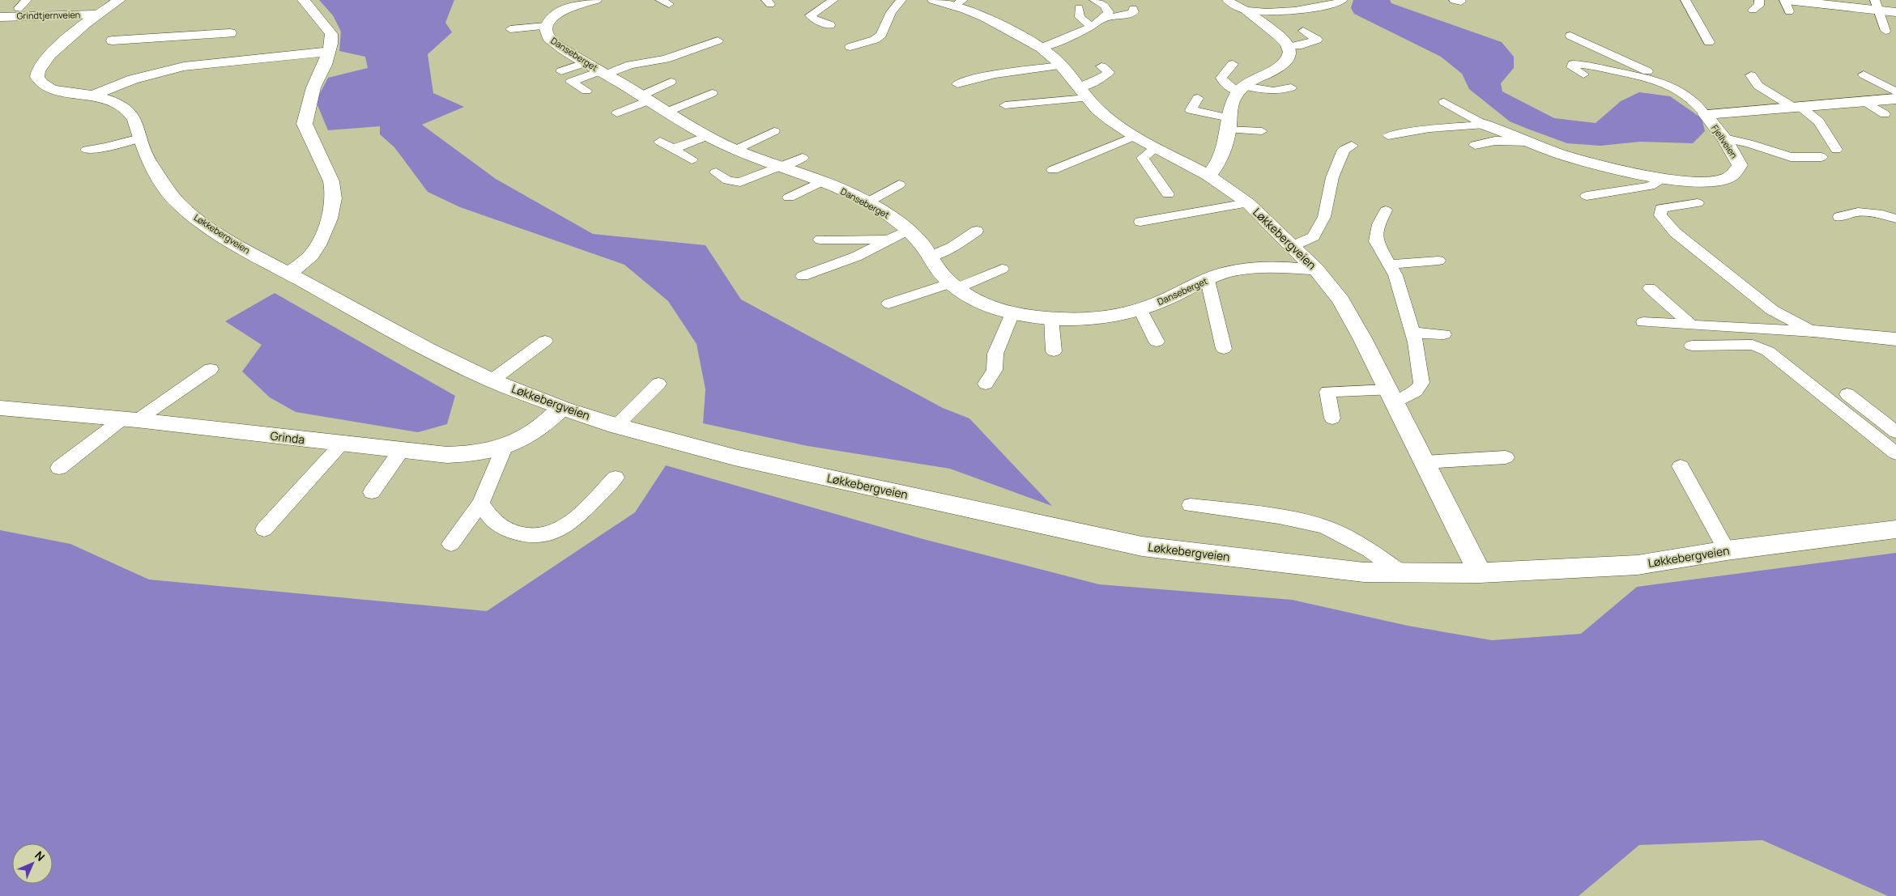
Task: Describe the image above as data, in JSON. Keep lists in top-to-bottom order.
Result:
{
  "streets": {
    "street": [
      "Grindtjernveien",
      "Danseberget",
      "Fjellveien",
      "Løkkebergveien",
      "Grinda"
    ]
  },
  "crossings": [
    ["Grindtjernveien", "Løkkebergveien"],
    ["Danseberget", "Løkkebergveien"],
    ["Løkkebergveien", "Grinda"]
  ],
  "north": "top right"
}
